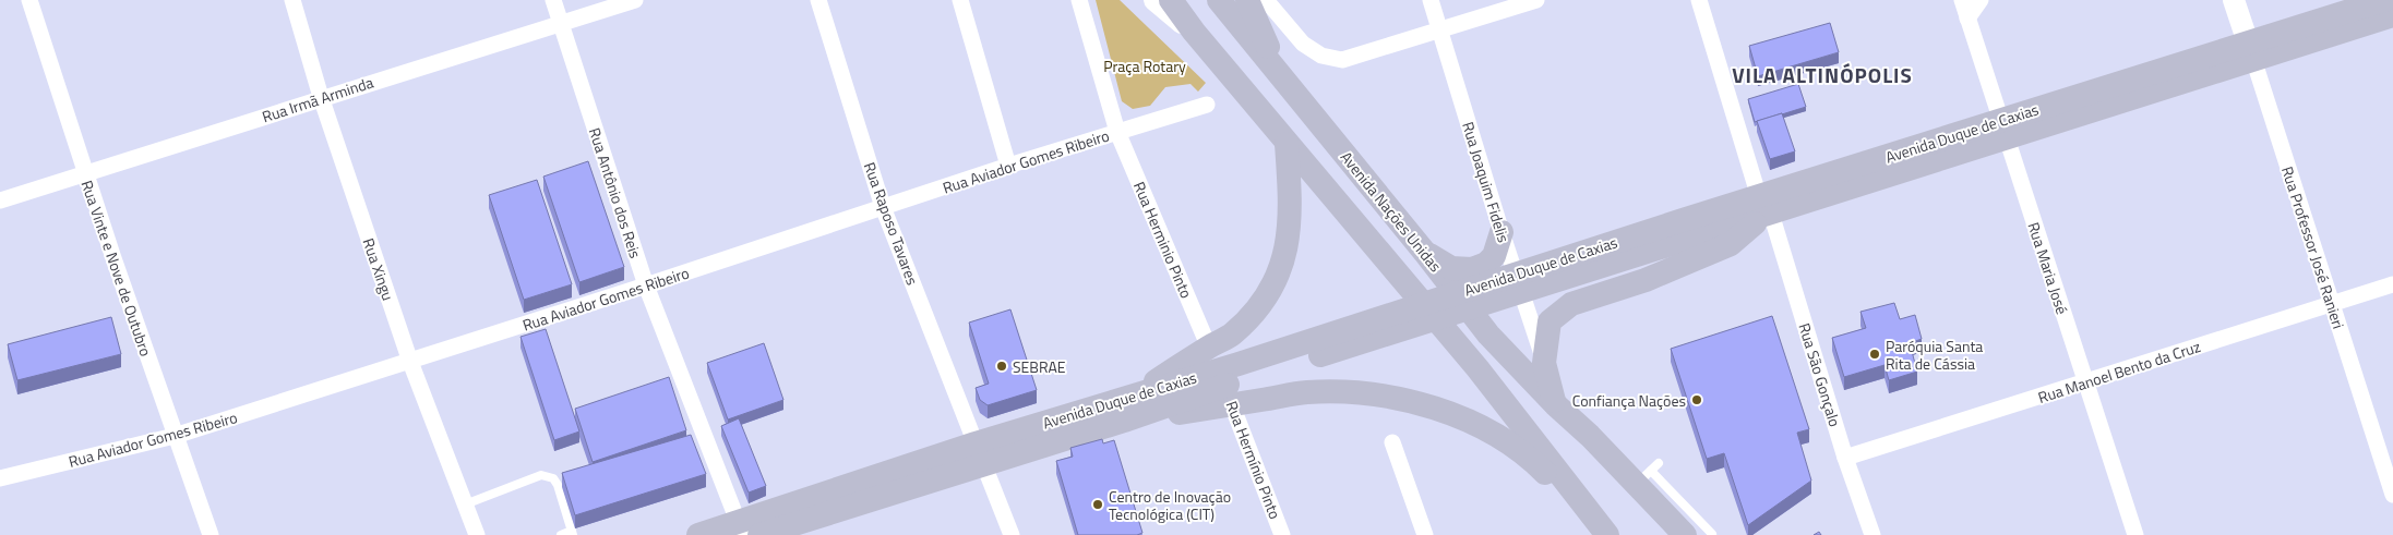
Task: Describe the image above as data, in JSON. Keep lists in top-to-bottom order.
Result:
{
  "streets": {
    "main road": ["Avenida Duque de Caxias", "Avenida Nações Unidas"],
    "street": [
      "Rua Irmã Arminda",
      "Rua Aviador Gomes Ribeiro",
      "Rua Joaquim Fidelis",
      "Rua Antônio dos Reis",
      "Rua Raposo Tavares",
      "Rua Herminio Pinto",
      "Rua Professor José Ranieri",
      "Rua Vinte e Nove de Outubro",
      "Rua Maria José",
      "Rua Xingu",
      "Rua Manoel Bento da Cruz",
      "Rua São Gonçalo",
      "Rua Hermínio Pinto"
    ]
  },
  "crossings": [
    ["Rua Irmã Arminda", "Rua Antônio dos Reis"],
    ["Rua Irmã Arminda", "Rua Vinte e Nove de Outubro"],
    ["Rua Irmã Arminda", "Rua Xingu"],
    ["Avenida Duque de Caxias", "Rua Antônio dos Reis"],
    ["Avenida Duque de Caxias", "Rua Raposo Tavares"],
    ["Avenida Duque de Caxias", "Rua Professor José Ranieri"],
    ["Avenida Duque de Caxias", "Rua Maria José"],
    ["Avenida Duque de Caxias", "Rua São Gonçalo"],
    ["Avenida Duque de Caxias", "Rua Hermínio Pinto"],
    ["Rua Aviador Gomes Ribeiro", "Rua Antônio dos Reis"],
    ["Rua Aviador Gomes Ribeiro", "Rua Raposo Tavares"],
    ["Rua Aviador Gomes Ribeiro", "Rua Herminio Pinto"],
    ["Rua Aviador Gomes Ribeiro", "Rua Vinte e Nove de Outubro"],
    ["Rua Aviador Gomes Ribeiro", "Rua Xingu"],
    ["Rua Professor José Ranieri", "Rua Manoel Bento da Cruz"],
    ["Rua Maria José", "Rua Manoel Bento da Cruz"],
    ["Rua Manoel Bento da Cruz", "Rua São Gonçalo"]
  ],
  "districts": ["VILA ALTINÓPOLIS"],
  "parks": ["Praça Rotary"],
  "places": [
    "Paróquia Santa Rita de Cássia",
    "SEBRAE",
    "Confiança Nações",
    "Centro de Inovação Tecnológica (CIT)"
  ]
}
